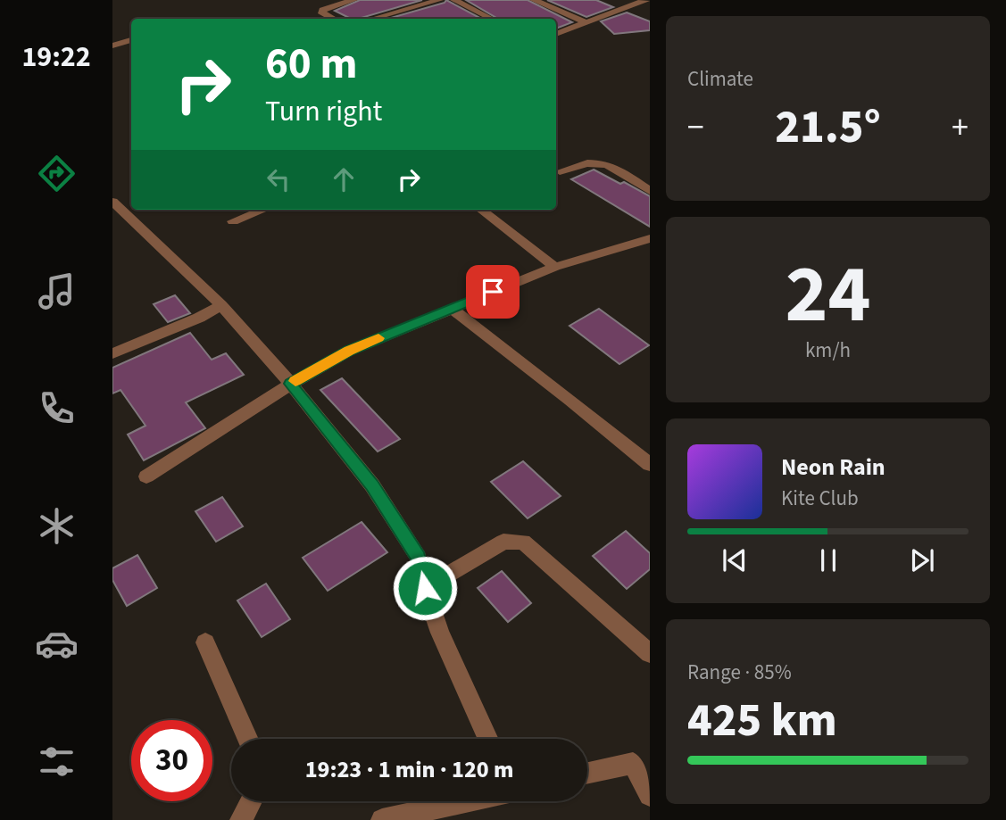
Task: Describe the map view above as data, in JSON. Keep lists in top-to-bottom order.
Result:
{
  "page": {
    "tabs": "19:22",
    "tile": [
      "Climate",
      ["24", "km/h"],
      ["Range · 85%", "425 km"]
    ],
    "turn": ["60 m", "Turn right"],
    "heat": ["−", "21.5°", "+"],
    "song": ["Neon Rain", "Kite Club"],
    "limit": "30",
    "trip": "19:23 · 1 min · 120 m"
  }
}
